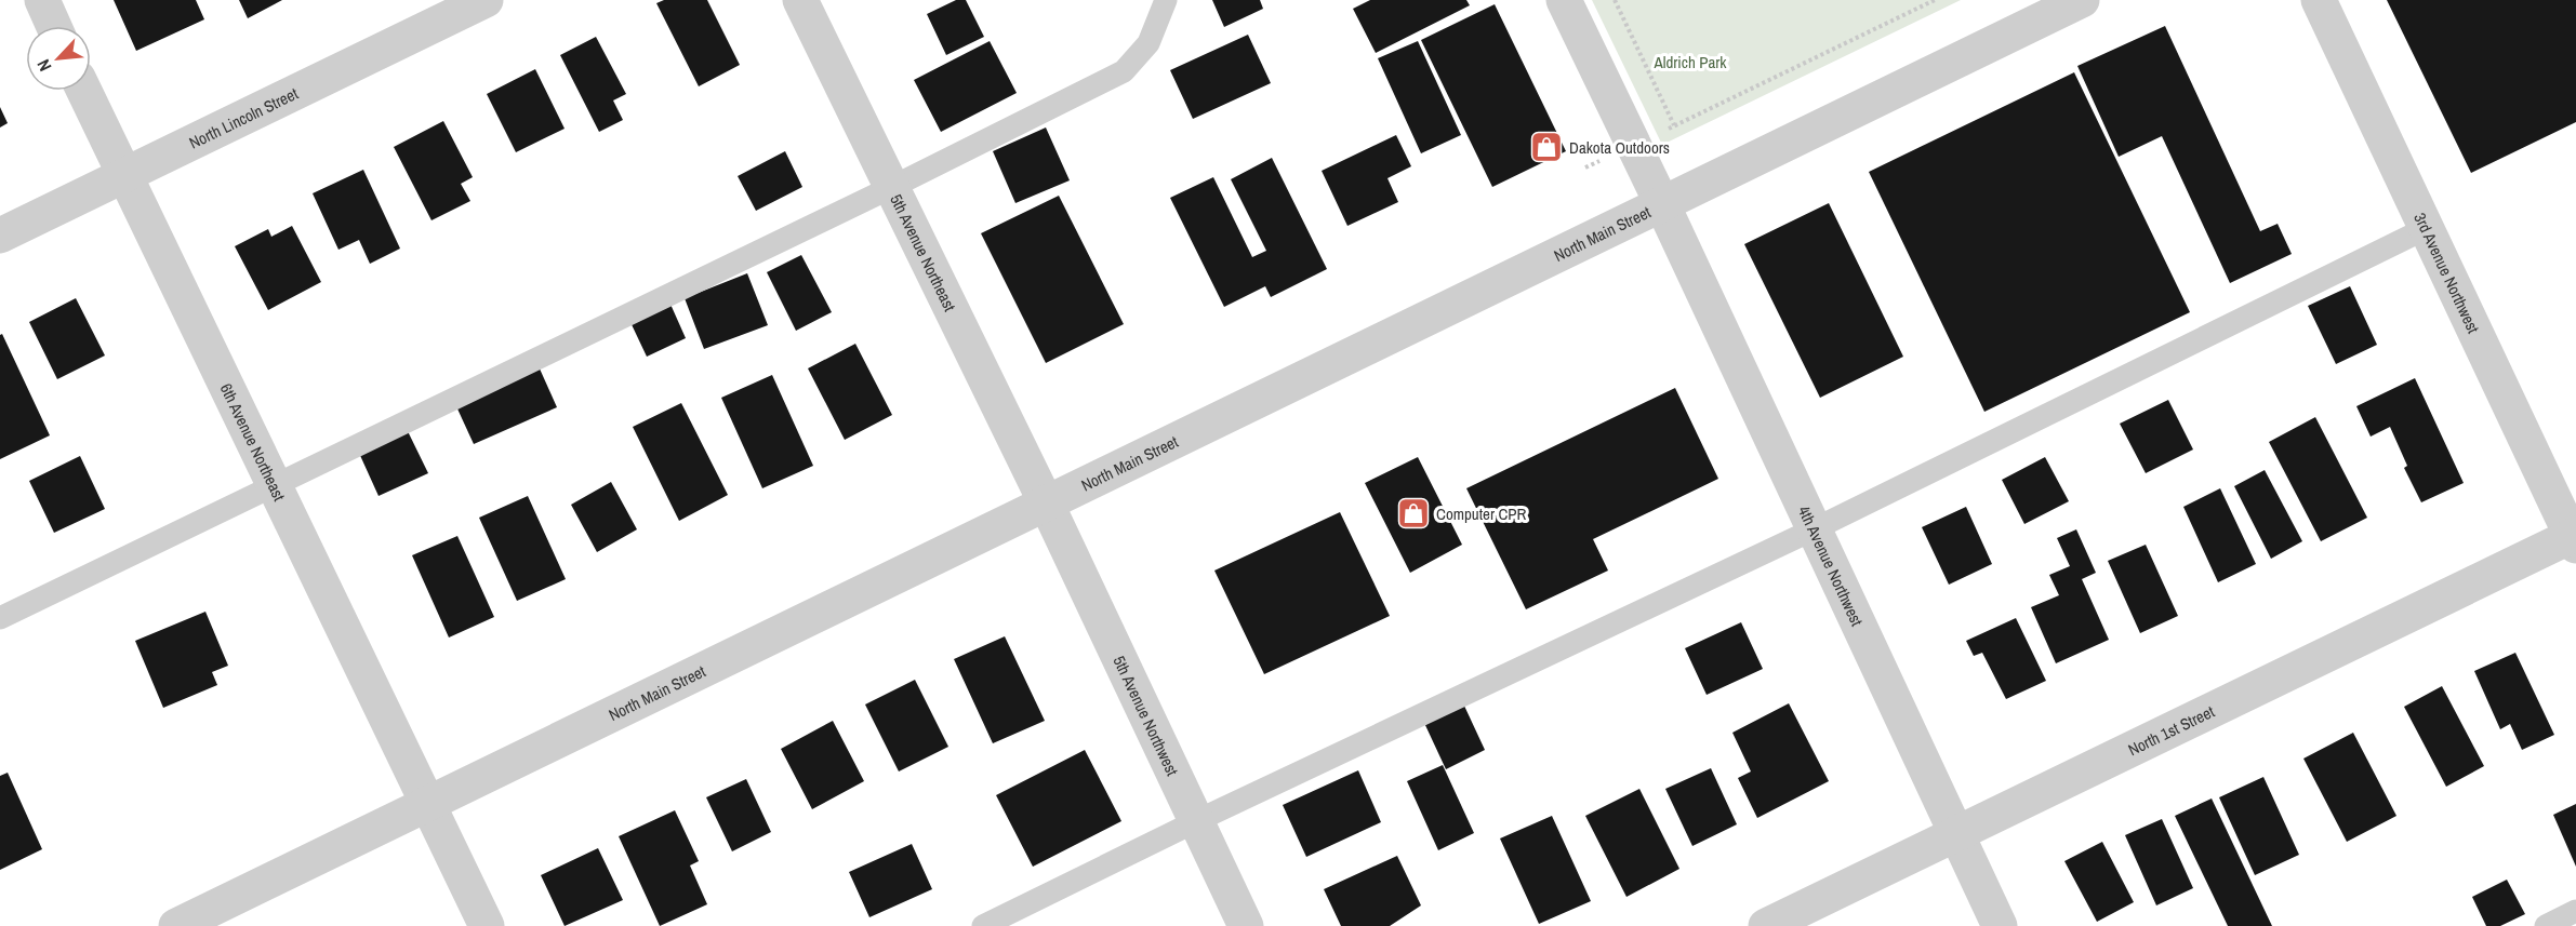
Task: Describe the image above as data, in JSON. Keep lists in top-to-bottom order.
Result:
{
  "streets": {
    "street": [
      "North Lincoln Street",
      "North Main Street",
      "5th Avenue Northeast",
      "3rd Avenue Northwest",
      "6th Avenue Northeast",
      "4th Avenue Northwest",
      "5th Avenue Northwest",
      "North 1st Street"
    ]
  },
  "crossings": [
    ["North Lincoln Street", "6th Avenue Northeast"],
    ["North Main Street", "5th Avenue Northeast"],
    ["North Main Street", "6th Avenue Northeast"],
    ["North Main Street", "4th Avenue Northwest"],
    ["North Main Street", "5th Avenue Northwest"],
    ["5th Avenue Northeast", "5th Avenue Northwest"],
    ["3rd Avenue Northwest", "North 1st Street"],
    ["4th Avenue Northwest", "North 1st Street"]
  ],
  "parks": ["Aldrich Park"],
  "places": {
    "shop": ["Dakota Outdoors", "Computer CPR"]
  },
  "north": "bottom left"
}
